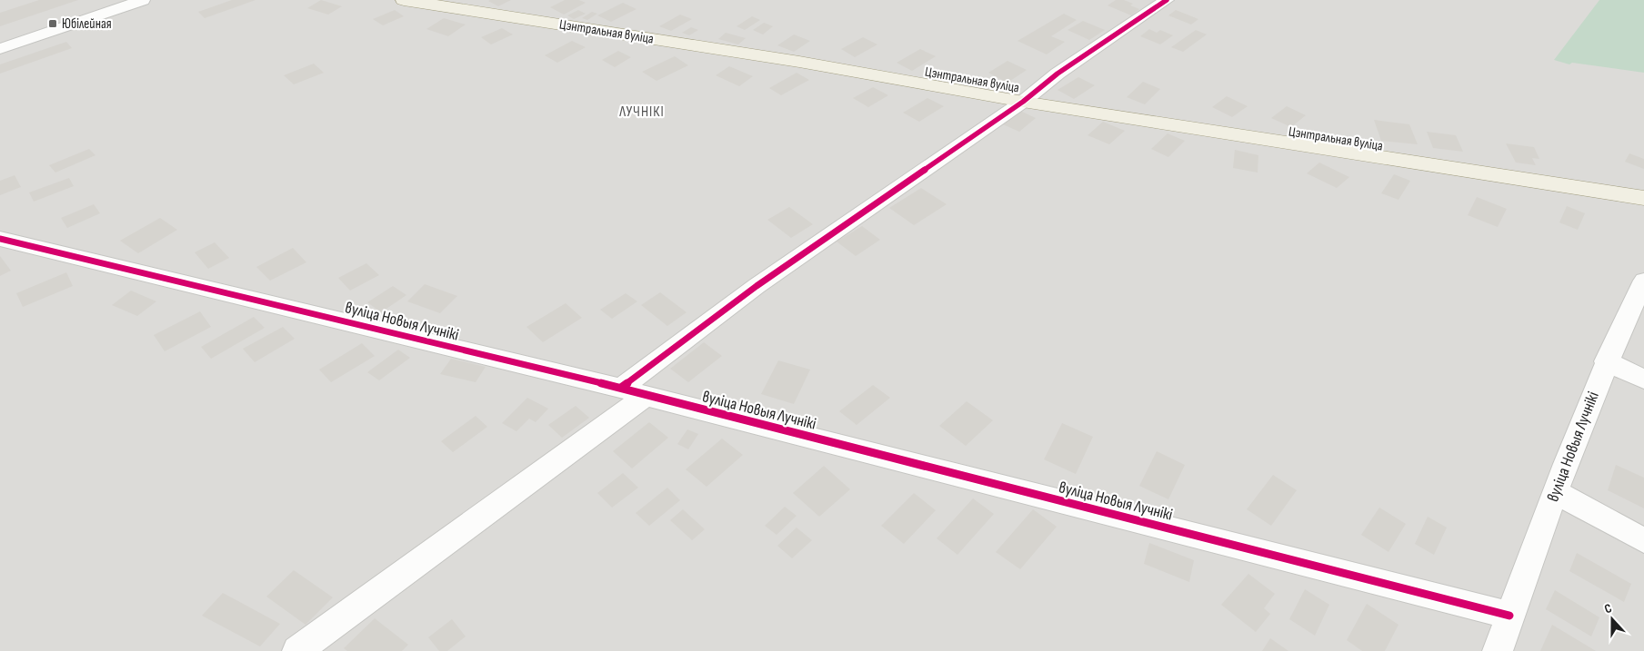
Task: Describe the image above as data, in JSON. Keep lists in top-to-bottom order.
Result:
{
  "streets": {
    "main road": ["Цэнтральная вуліца"],
    "street": ["вуліца Новыя Лучнікі"]
  },
  "districts": ["ЛУЧНІКІ"],
  "places": {
    "transit": ["Юбілейная"]
  },
  "north": "top"
}
